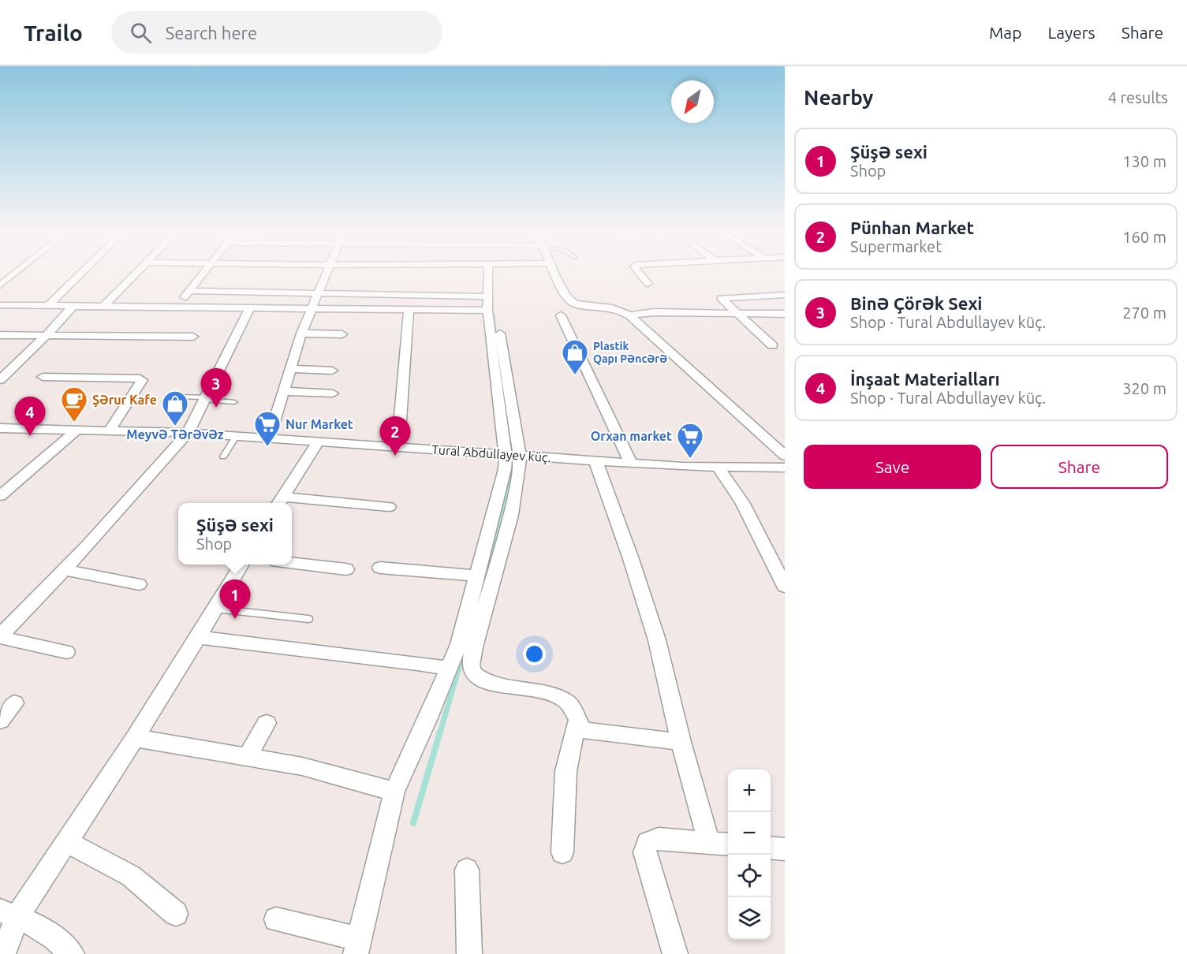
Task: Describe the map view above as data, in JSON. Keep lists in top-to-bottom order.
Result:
{
  "streets": {
    "street": ["Tural Abdullayev küç."]
  },
  "places": {
    "shop": ["Plastik Qapı Pəncərə", "Meyvə Tərəvəz"],
    "cafe": ["Şərur Kafe"],
    "supermarket": ["Nur Market", "Orxan market"]
  },
  "north": "bottom left",
  "page": {
    "header": "Trailo",
    "search": "Search here",
    "nav": ["Map", "Layers", "Share"],
    "heading": ["Nearby", "4 results"],
    "list": [
      {
        "mark": "1",
        "name": "Şüşə sexi",
        "note": "Shop",
        "value": "130 m"
      },
      {
        "mark": "2",
        "name": "Pünhan Market",
        "note": "Supermarket",
        "value": "160 m"
      },
      {
        "mark": "3",
        "name": "Binə Çörək Sexi",
        "note": "Shop · Tural Abdullayev küç.",
        "value": "270 m"
      },
      {
        "mark": "4",
        "name": "İnşaat Materialları",
        "note": "Shop · Tural Abdullayev küç.",
        "value": "320 m"
      }
    ],
    "pins": [
      "3",
      "4",
      "2",
      "1"
    ],
    "buttons": ["Save", "Share"],
    "popup": ["Şüşə sexi", "Shop"],
    "map_buttons": ["+", "−"]
  }
}
